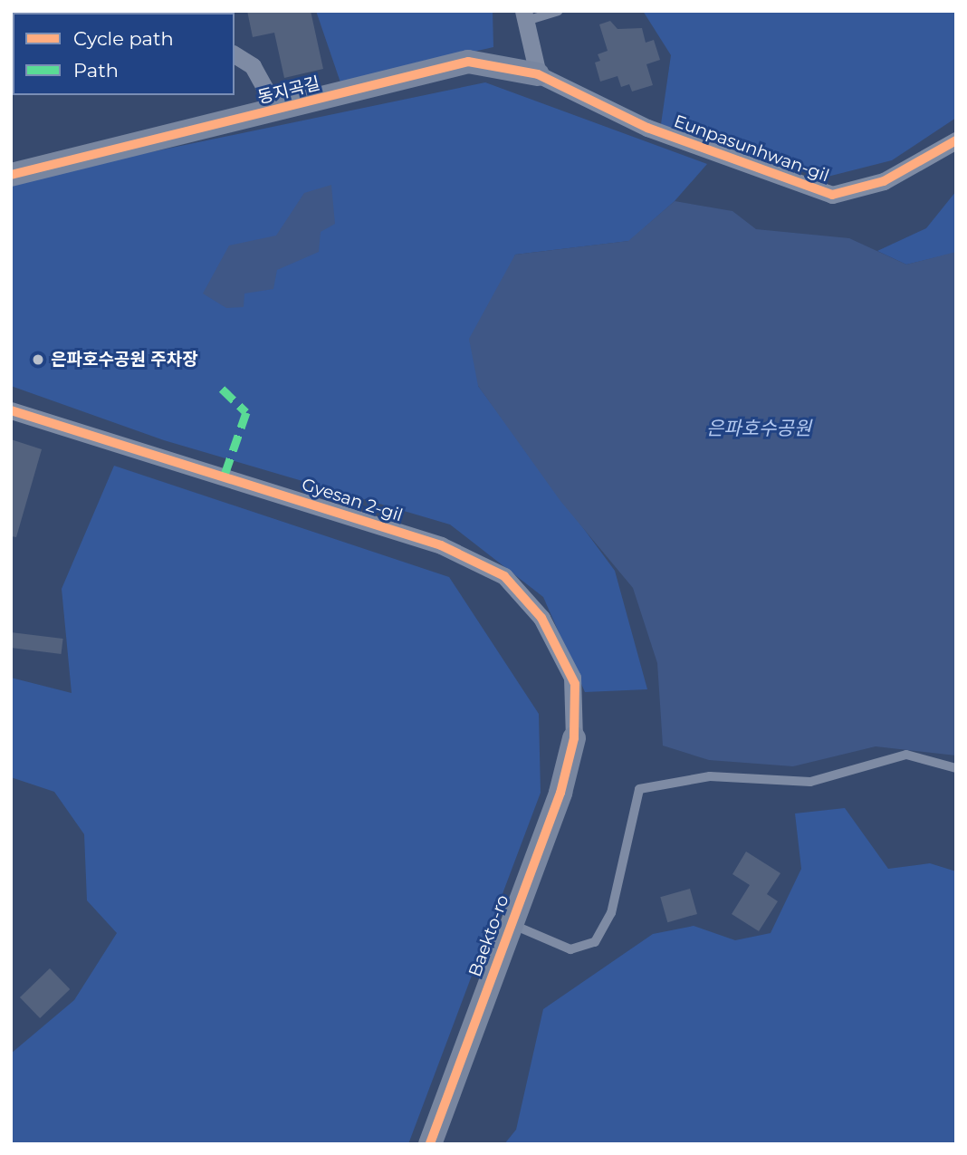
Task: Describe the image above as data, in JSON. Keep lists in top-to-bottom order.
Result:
{
  "streets": {
    "street": [
      "동지곡길",
      "Eunpasunhwan-gil",
      "Gyesan 2-gil",
      "Baekto-ro"
    ]
  },
  "crossings": [
    ["동지곡길", "Eunpasunhwan-gil"],
    ["Gyesan 2-gil", "Baekto-ro"]
  ],
  "water": ["은파호수공원"],
  "places": ["은파호수공원 주차장"],
  "legend": ["Cycle path", "Path"]
}
